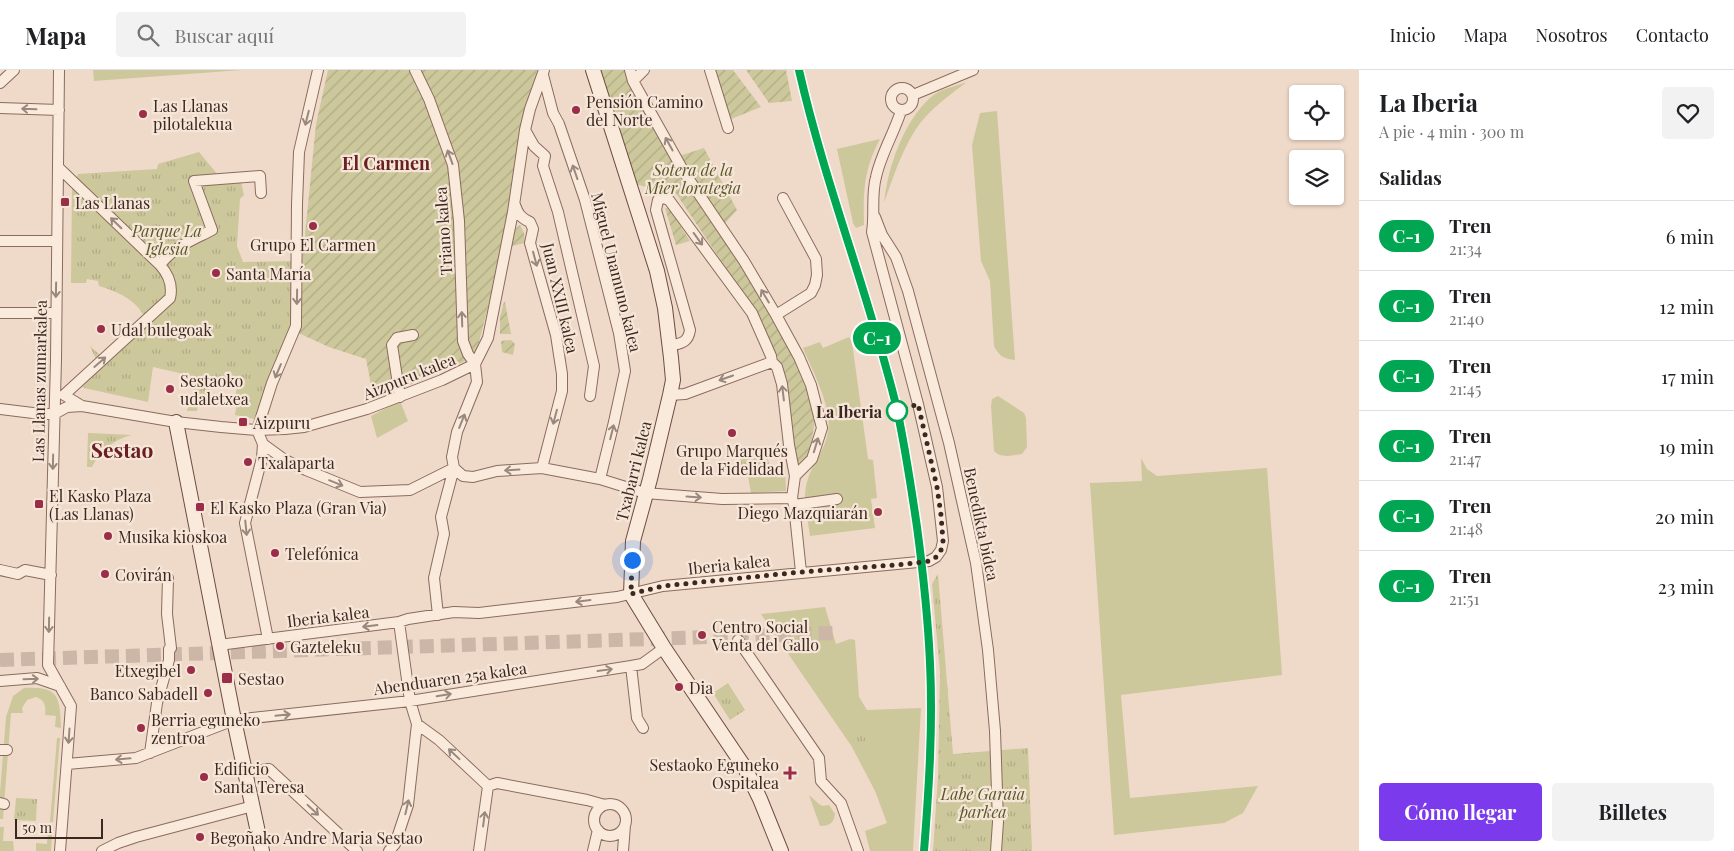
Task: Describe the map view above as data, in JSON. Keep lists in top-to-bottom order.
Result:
{
  "streets": {
    "street": [
      "Triano kalea",
      "Miguel Unamuno kalea",
      "Juan XXIII kalea",
      "Aizpuru kalea",
      "Las Llanas zumarkalea",
      "Txabarri kalea",
      "Benedikta bidea",
      "Iberia kalea",
      "Abenduaren 25a kalea"
    ]
  },
  "crossings": [
    ["Triano kalea", "Aizpuru kalea"],
    ["Miguel Unamuno kalea", "Aizpuru kalea"],
    ["Juan XXIII kalea", "Aizpuru kalea"],
    ["Aizpuru kalea", "Las Llanas zumarkalea"],
    ["Las Llanas zumarkalea", "Abenduaren 25a kalea"],
    ["Txabarri kalea", "Iberia kalea"],
    ["Benedikta bidea", "Iberia kalea"]
  ],
  "one_way": ["Triano kalea", "Las Llanas zumarkalea"],
  "districts": ["El Carmen", "Sestao"],
  "parks": ["Sotera de la Mier lorategia", "Parque La Iglesia", "Labe Garaia parkea"],
  "places": {
    "other": [
      "Pensión Camino del Norte",
      "Las Llanas pilotalekua",
      "Grupo El Carmen",
      "Santa María",
      "Udal bulegoak",
      "Sestaoko udaletxea",
      "La Iberia",
      "Grupo Marqués de la Fidelidad",
      "Txalaparta",
      "Diego Mazquiarán",
      "Musika kioskoa",
      "Telefónica",
      "Covirán",
      "Centro Social Venta del Gallo",
      "Gazteleku",
      "Etxegibel",
      "Dia",
      "Banco Sabadell",
      "Berria eguneko zentroa",
      "Edificio Santa Teresa",
      "Begoñako Andre Maria Sestao"
    ],
    "transit": [
      "Las Llanas",
      "Aizpuru",
      "El Kasko Plaza (Las Llanas)",
      "El Kasko Plaza (Gran Via)",
      "Sestao"
    ],
    "health": ["Sestaoko Eguneko Ospitalea"]
  },
  "scale_bar": "50 m",
  "page": {
    "header": "Mapa",
    "search": "Buscar aquí",
    "nav": [
      "Inicio",
      "Mapa",
      "Nosotros",
      "Contacto"
    ],
    "on_map": "C-1",
    "heading": [
      ["La Iberia", "A pie · 4 min · 300 m"],
      "Salidas"
    ],
    "list": [
      {
        "mark": "C-1",
        "name": "Tren",
        "note": "21:34",
        "value": "6 min"
      },
      {
        "mark": "C-1",
        "name": "Tren",
        "note": "21:40",
        "value": "12 min"
      },
      {
        "mark": "C-1",
        "name": "Tren",
        "note": "21:45",
        "value": "17 min"
      },
      {
        "mark": "C-1",
        "name": "Tren",
        "note": "21:47",
        "value": "19 min"
      },
      {
        "mark": "C-1",
        "name": "Tren",
        "note": "21:48",
        "value": "20 min"
      },
      {
        "mark": "C-1",
        "name": "Tren",
        "note": "21:51",
        "value": "23 min"
      }
    ],
    "buttons": ["Cómo llegar", "Billetes"],
    "scale": "50 m"
  }
}
